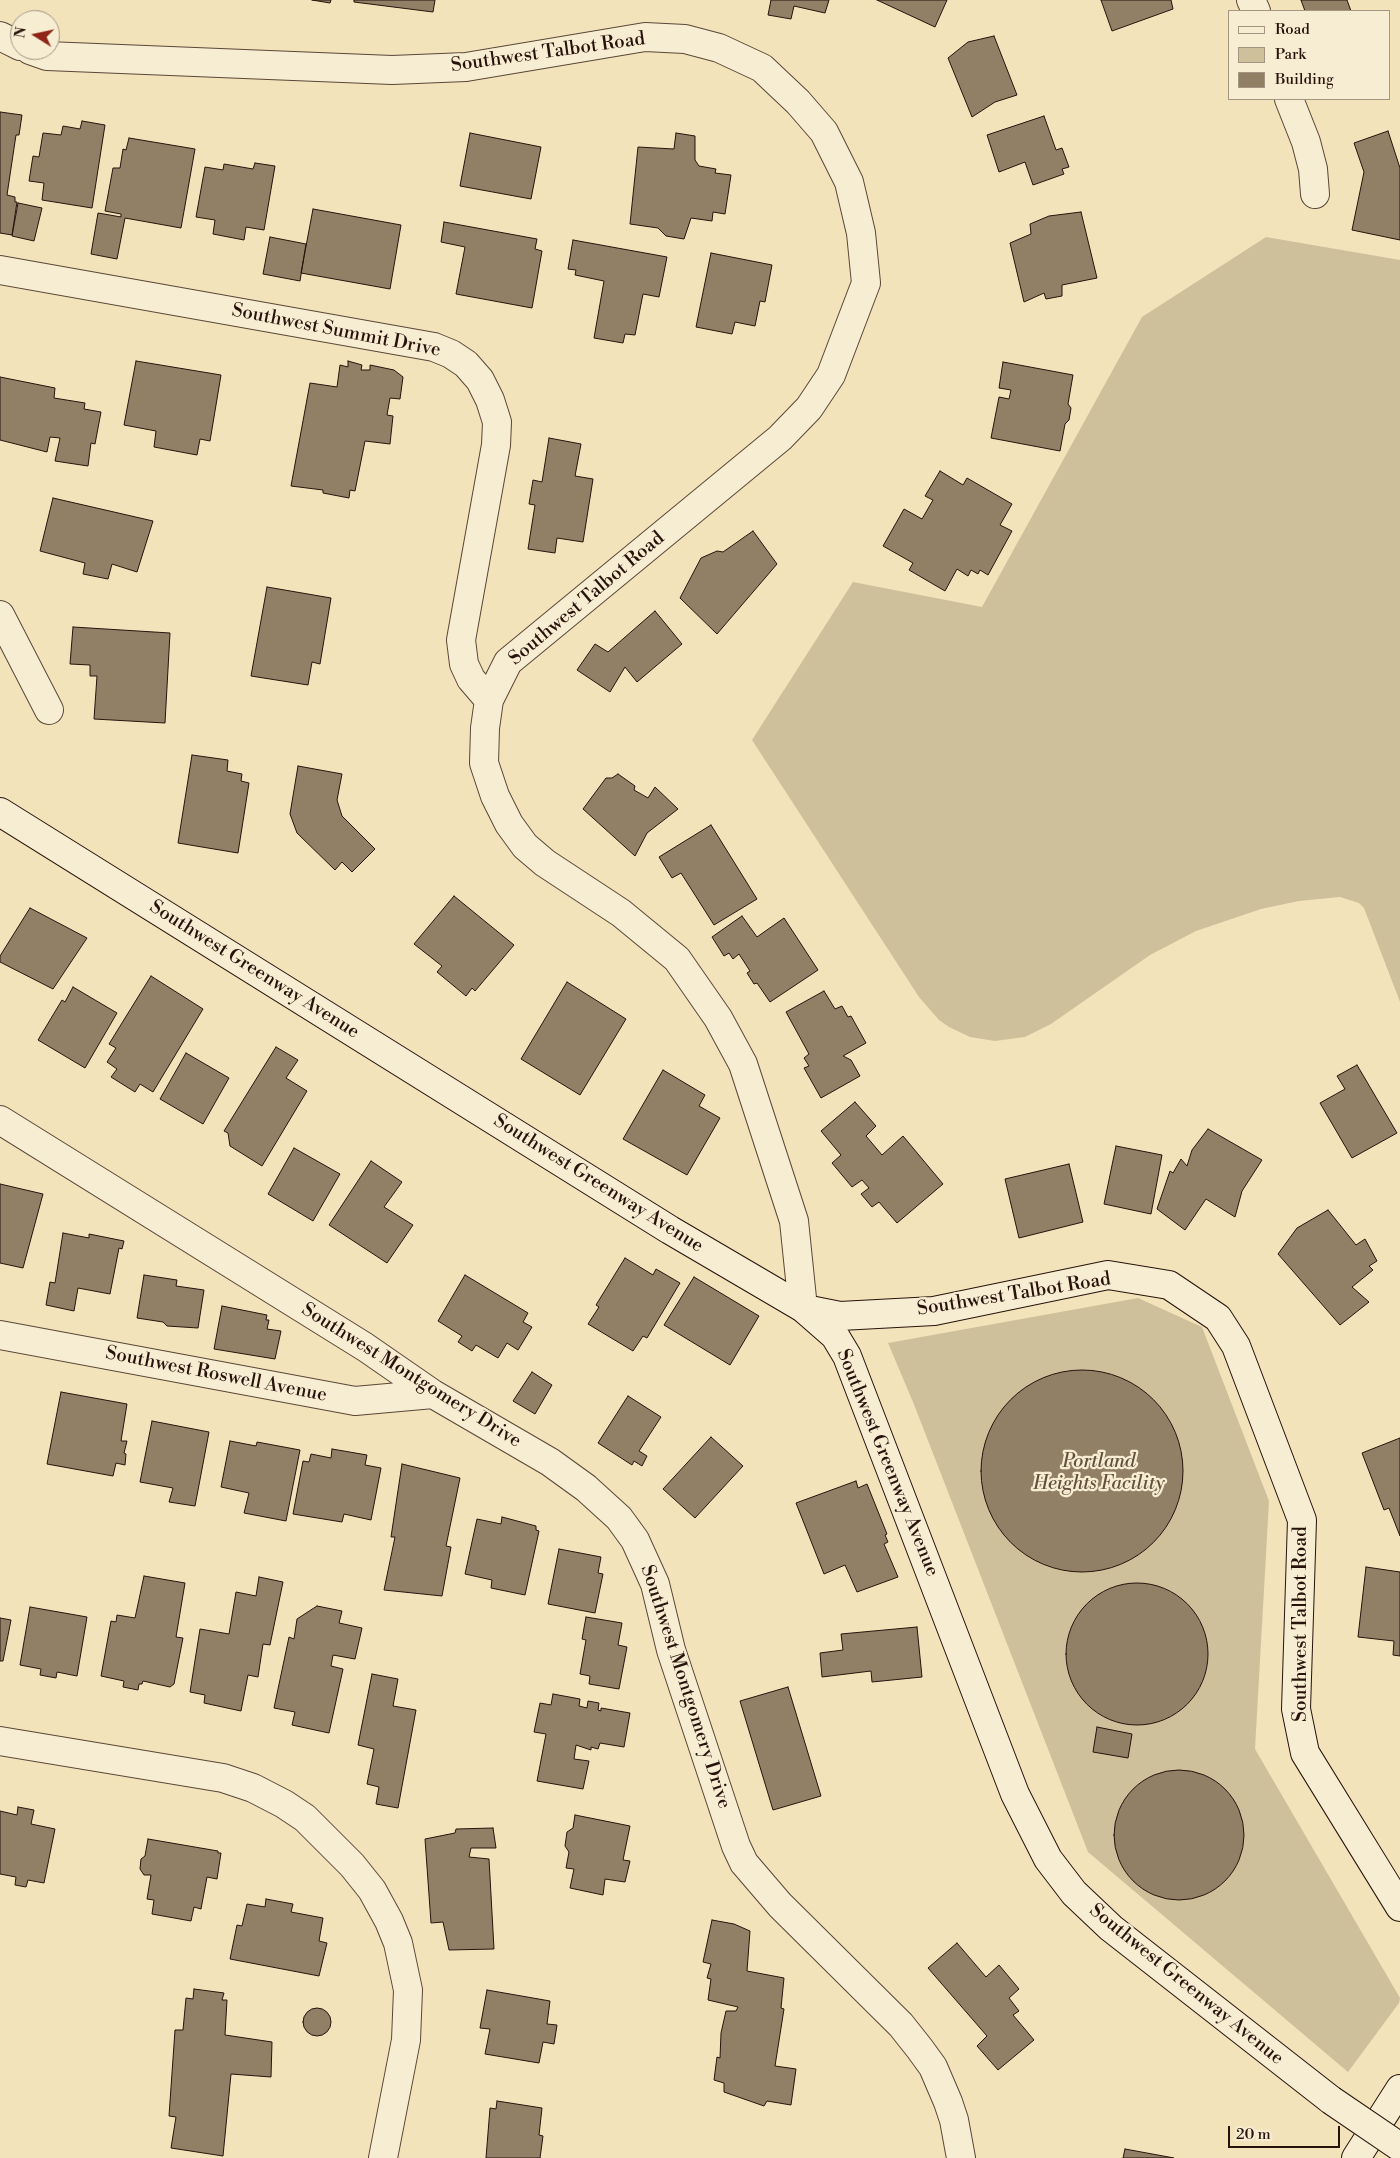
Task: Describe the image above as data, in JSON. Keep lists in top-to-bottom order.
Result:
{
  "streets": {
    "street": [
      "Southwest Talbot Road",
      "Southwest Summit Drive",
      "Southwest Greenway Avenue",
      "Southwest Roswell Avenue",
      "Southwest Montgomery Drive"
    ]
  },
  "crossings": [
    ["Southwest Talbot Road", "Southwest Summit Drive"],
    ["Southwest Talbot Road", "Southwest Greenway Avenue"],
    ["Southwest Roswell Avenue", "Southwest Montgomery Drive"]
  ],
  "parks": ["Portland Heights Facility"],
  "legend": ["Road", "Park", "Building"],
  "scale_bar": "20 m",
  "north": "left"
}
